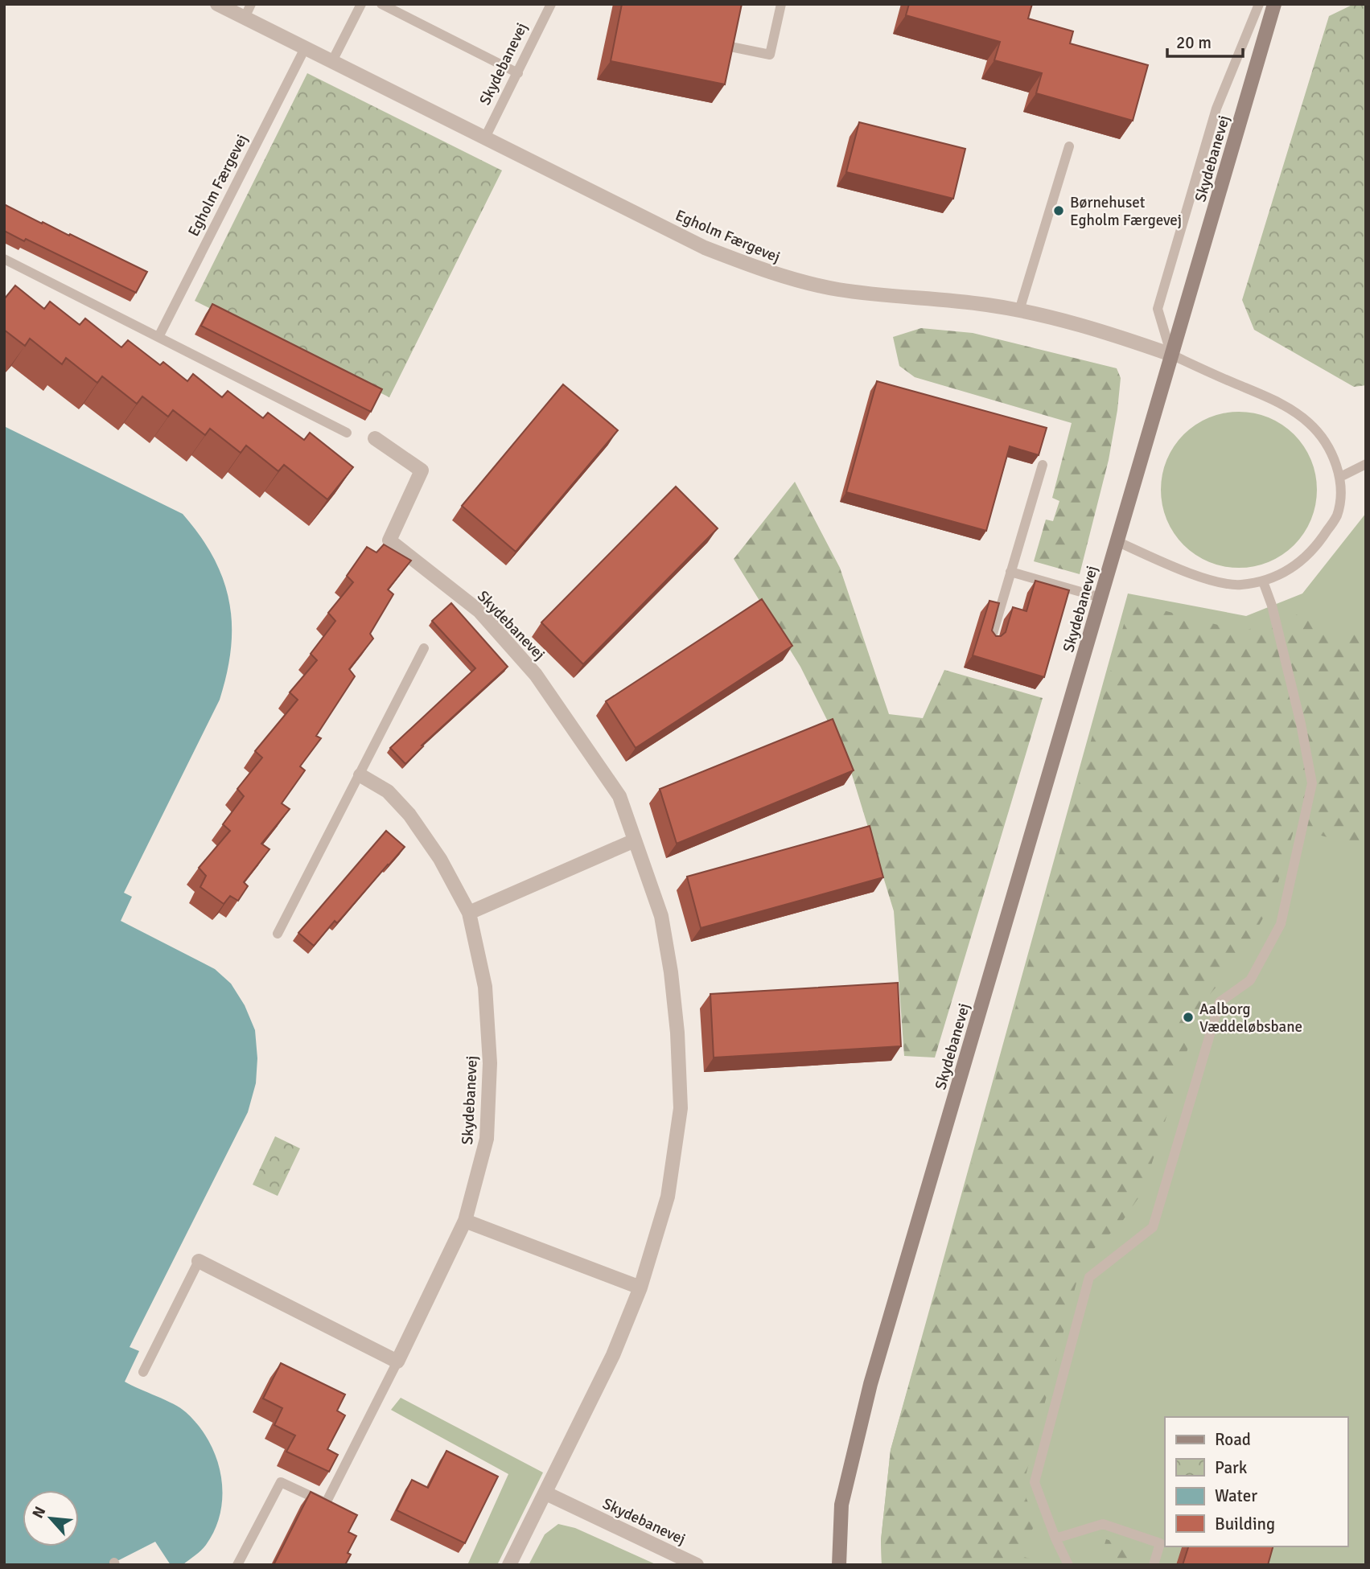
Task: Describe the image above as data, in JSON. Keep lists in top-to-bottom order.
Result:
{
  "streets": {
    "street": ["Skydebanevej", "Egholm Færgevej"]
  },
  "crossings": [
    ["Skydebanevej", "Egholm Færgevej"]
  ],
  "places": ["Børnehuset Egholm Færgevej", "Aalborg Væddeløbsbane"],
  "legend": [
    "Road",
    "Park",
    "Water",
    "Building"
  ],
  "scale_bar": "20 m",
  "north": "top left"
}
